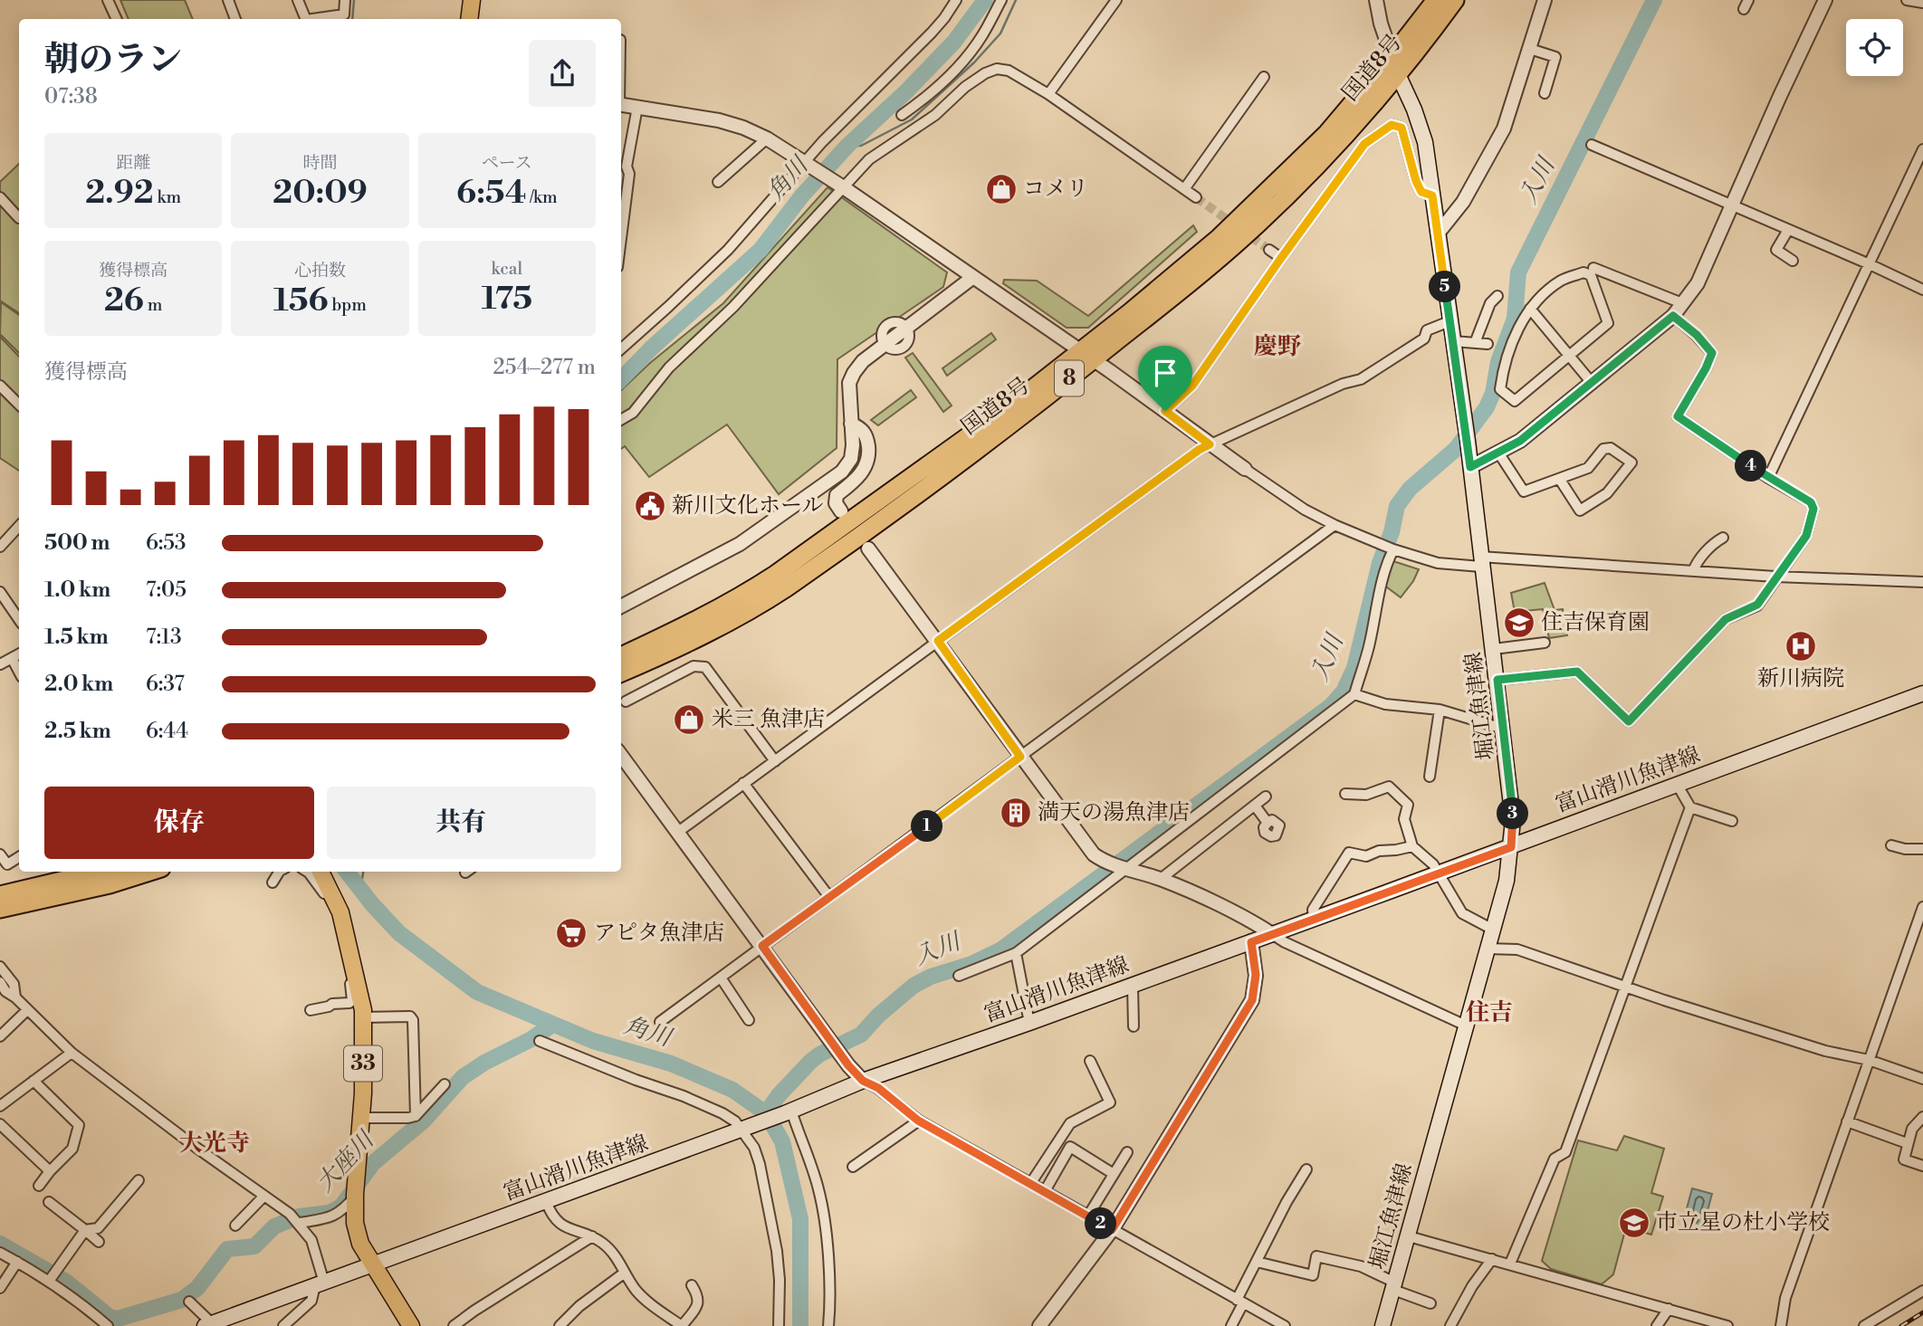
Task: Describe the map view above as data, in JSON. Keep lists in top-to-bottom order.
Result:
{
  "streets": {
    "highway": ["国道8号", "8"],
    "main road": ["堀江魚津線", "富山滑川魚津線", "33"]
  },
  "crossings": [
    ["国道8号", "堀江魚津線"],
    ["堀江魚津線", "富山滑川魚津線"],
    ["富山滑川魚津線", "33"]
  ],
  "districts": ["慶野", "住吉", "大光寺"],
  "water": ["角川", "入川", "大座川"],
  "places": {
    "shop": ["コメリ", "米三 魚津店"],
    "public building": ["新川文化ホール"],
    "school or university": ["住吉保育園", "市立星の杜小学校"],
    "hospital": ["新川病院"],
    "building": ["満天の湯魚津店"],
    "supermarket": ["アピタ魚津店"]
  },
  "page": {
    "heading": ["朝のラン", "07:38"],
    "stats": [
      ["距離", "2.92 km"],
      ["時間", "20:09"],
      ["ペース", "6:54 /km"],
      ["獲得標高", "26 m"],
      ["心拍数", "156 bpm"],
      ["kcal", "175"]
    ],
    "pins": [
      "5",
      "4",
      "3",
      "1",
      "2"
    ],
    "chart": ["獲得標高", "254–277 m"],
    "list": [
      {
        "name": "500 m",
        "note": "6:53"
      },
      {
        "name": "1.0 km",
        "note": "7:05"
      },
      {
        "name": "1.5 km",
        "note": "7:13"
      },
      {
        "name": "2.0 km",
        "note": "6:37"
      },
      {
        "name": "2.5 km",
        "note": "6:44"
      }
    ],
    "buttons": ["保存", "共有"]
  }
}
